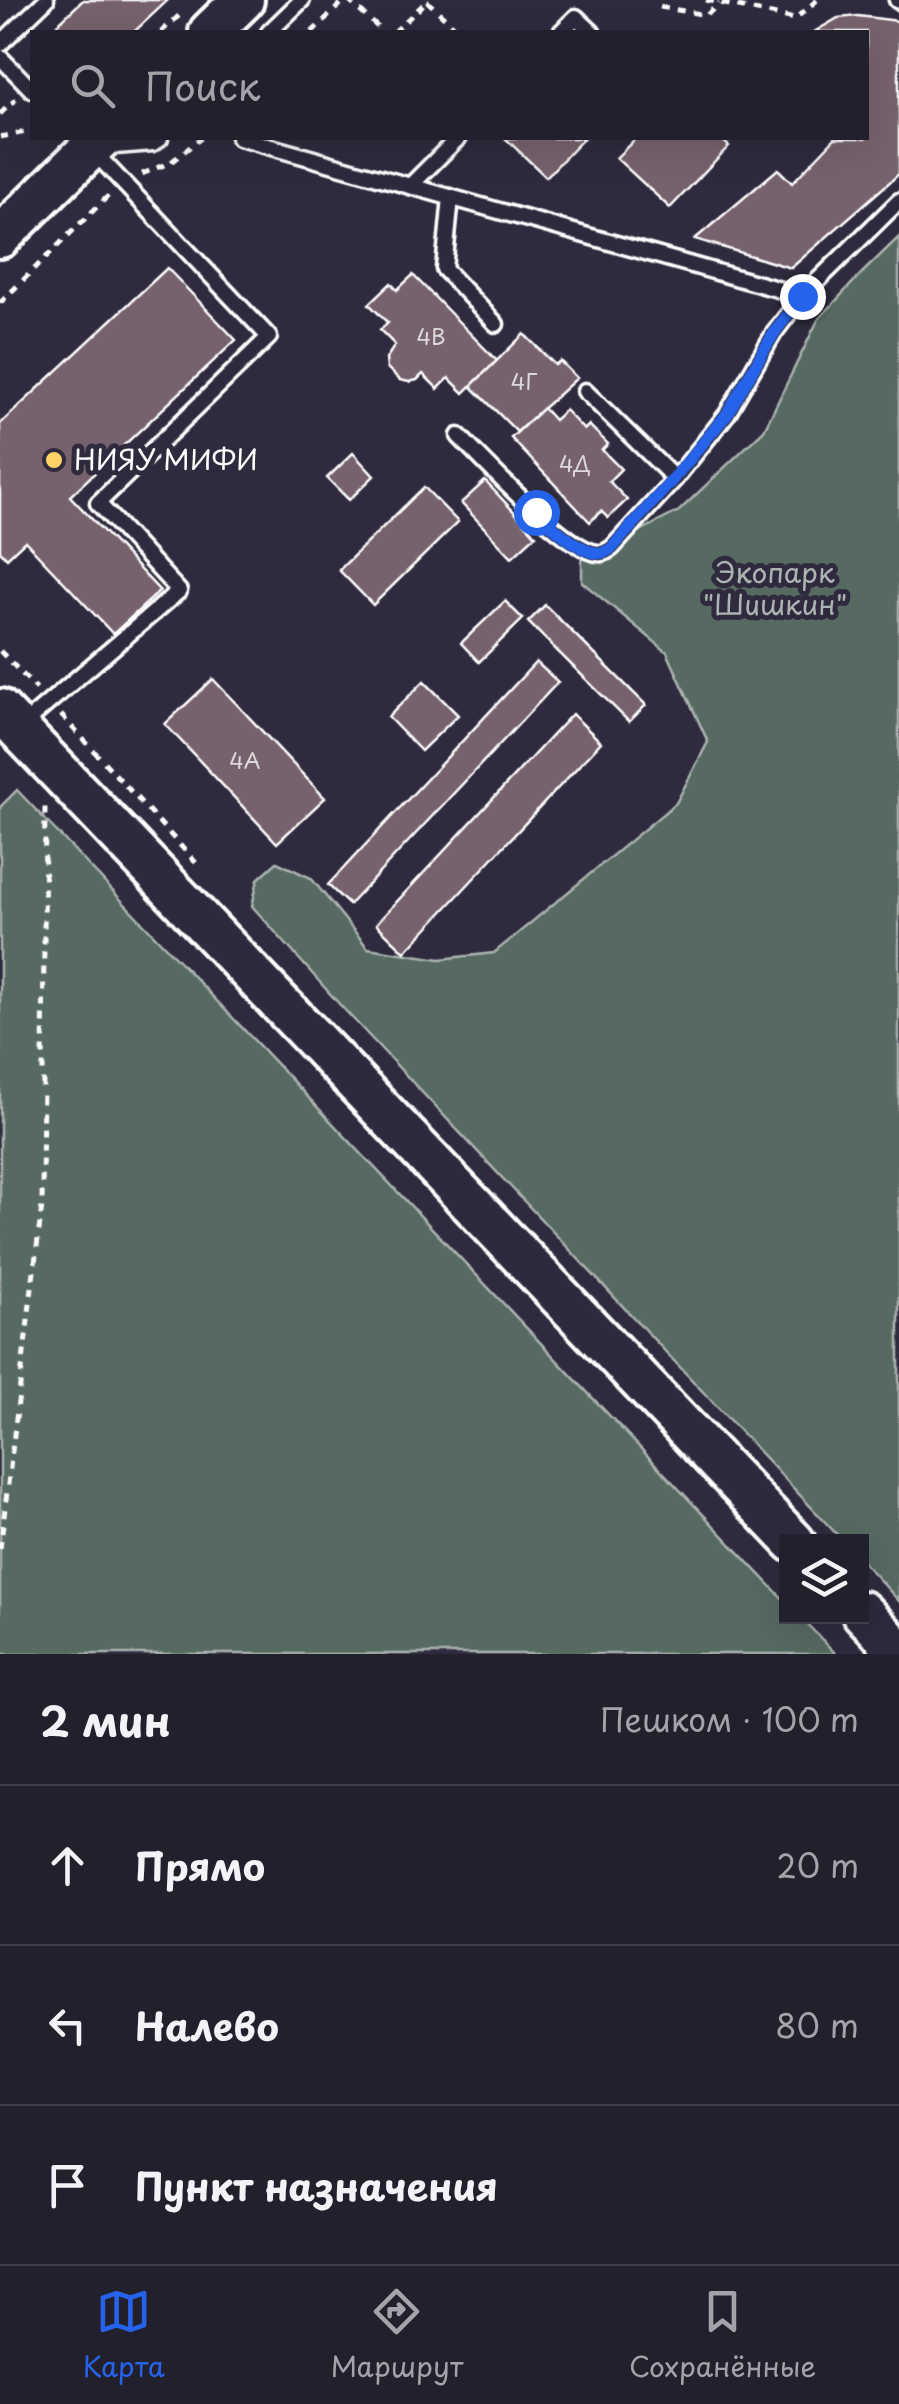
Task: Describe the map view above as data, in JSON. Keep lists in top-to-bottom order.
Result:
{
  "parks": ["Экопарк \"Шишкин\""],
  "places": ["НИЯУ МИФИ"],
  "house_numbers": [
    "4В",
    "4Г",
    "4Д",
    "4А"
  ],
  "page": {
    "search": "Поиск",
    "heading": ["2 мин", "Пешком · 100 m"],
    "list": [
      ["Прямо", "20 m"],
      ["Налево", "80 m"],
      "Пункт назначения"
    ],
    "nav": ["Карта", "Маршрут", "Сохранённые"]
  }
}
